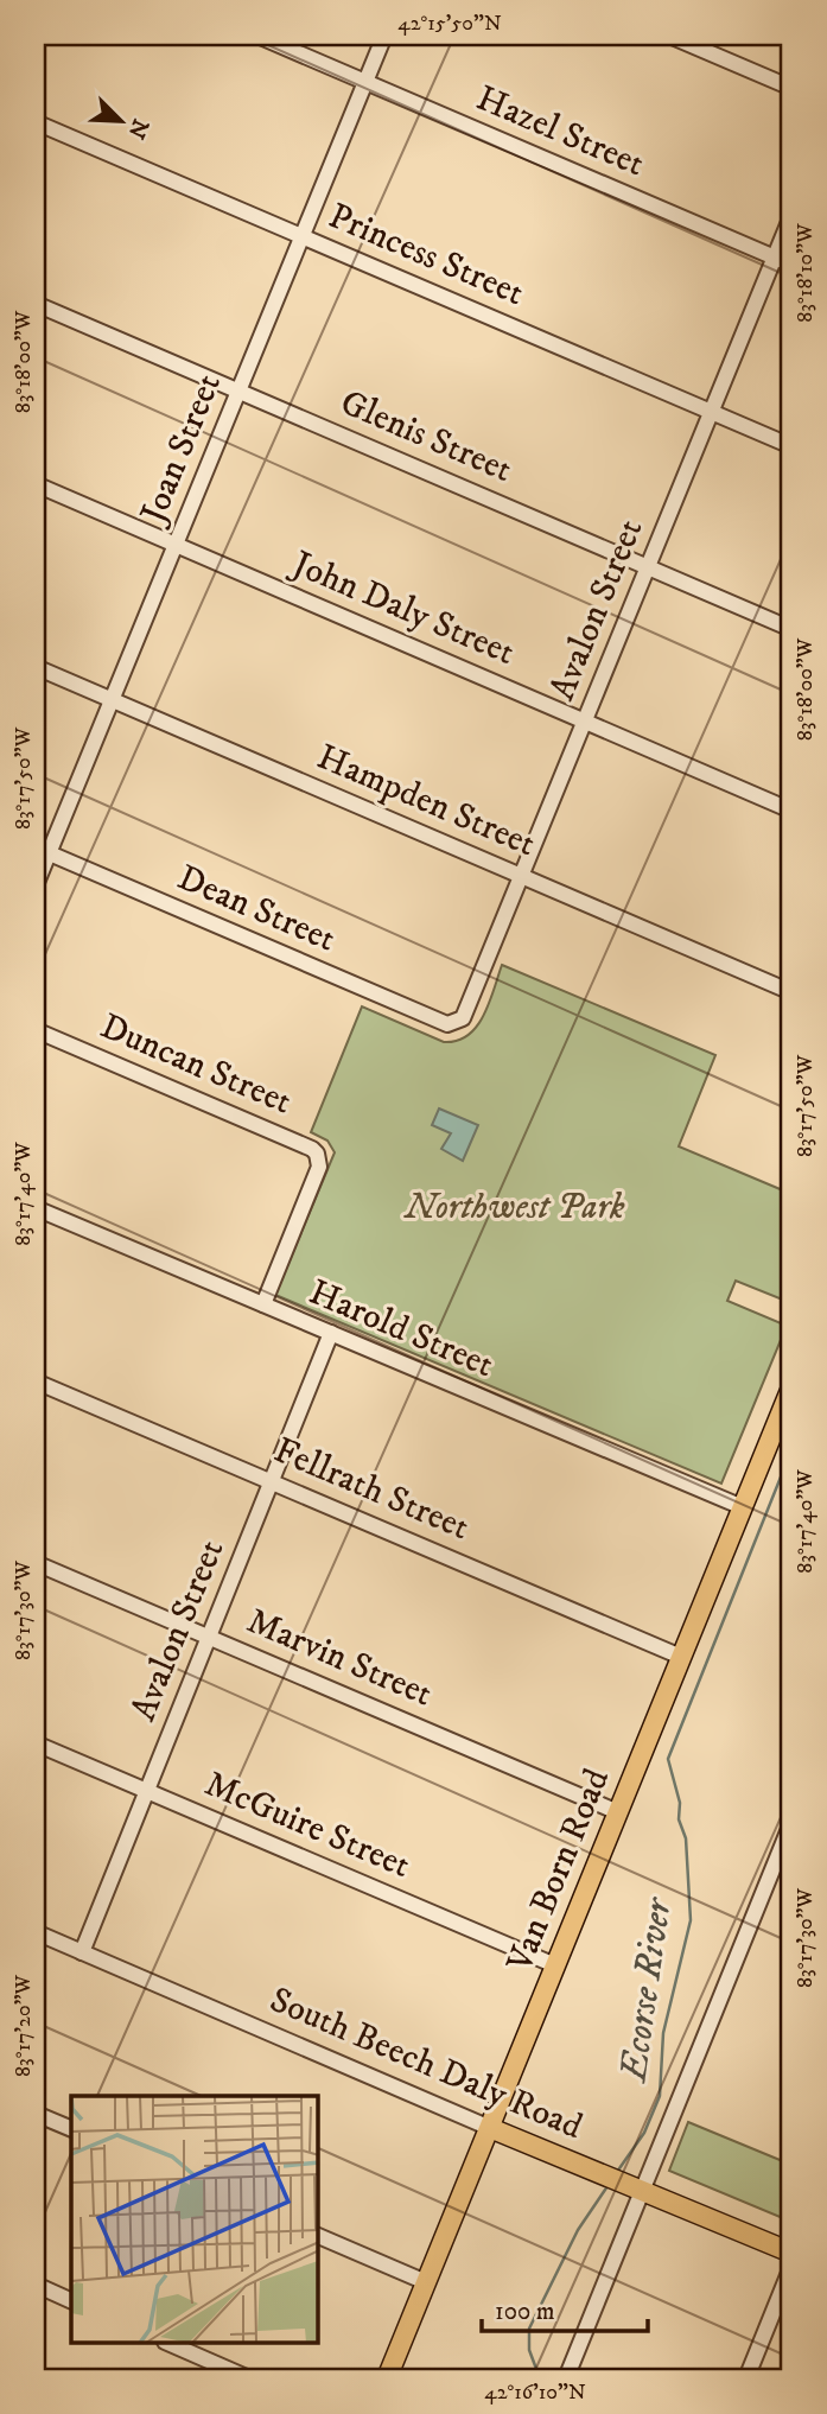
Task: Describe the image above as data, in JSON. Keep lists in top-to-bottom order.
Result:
{
  "streets": {
    "main road": ["Van Born Road", "South Beech Daly Road"],
    "street": [
      "Hazel Street",
      "Princess Street",
      "Glenis Street",
      "Joan Street",
      "John Daly Street",
      "Avalon Street",
      "Hampden Street",
      "Dean Street",
      "Duncan Street",
      "Harold Street",
      "Fellrath Street",
      "Marvin Street",
      "McGuire Street"
    ]
  },
  "crossings": [
    ["Hazel Street", "Joan Street"],
    ["Hazel Street", "Avalon Street"],
    ["Princess Street", "Joan Street"],
    ["Princess Street", "Avalon Street"],
    ["Glenis Street", "Joan Street"],
    ["Glenis Street", "Avalon Street"],
    ["Joan Street", "John Daly Street"],
    ["Joan Street", "Hampden Street"],
    ["Joan Street", "Dean Street"],
    ["John Daly Street", "Avalon Street"],
    ["Avalon Street", "Hampden Street"],
    ["Avalon Street", "Dean Street"],
    ["Avalon Street", "Harold Street"],
    ["Avalon Street", "Fellrath Street"],
    ["Avalon Street", "Marvin Street"],
    ["Avalon Street", "McGuire Street"],
    ["Avalon Street", "South Beech Daly Road"],
    ["Duncan Street", "Harold Street"],
    ["Harold Street", "Van Born Road"],
    ["Fellrath Street", "Van Born Road"],
    ["Marvin Street", "Van Born Road"],
    ["McGuire Street", "Van Born Road"],
    ["Van Born Road", "South Beech Daly Road"]
  ],
  "water": ["Ecorse River"],
  "parks": ["Northwest Park"],
  "scale_bar": "100 m",
  "north": "bottom right",
  "coordinates": [
    "42°15'50\"N",
    "83°18'10\"W",
    "83°18'00\"W",
    "83°17'50\"W",
    "83°17'40\"W",
    "83°17'30\"W",
    "83°17'20\"W",
    "42°16'10\"N"
  ]
}
